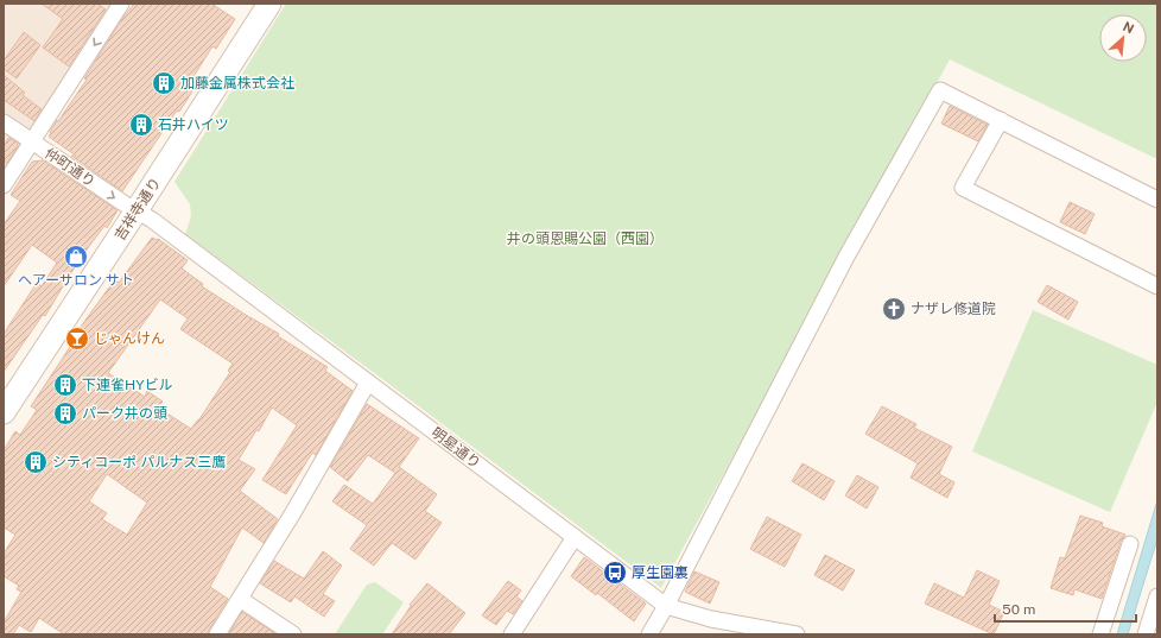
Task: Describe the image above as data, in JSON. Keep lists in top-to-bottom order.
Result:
{
  "streets": {
    "main road": ["吉祥寺通り"],
    "street": ["仲町通り", "明星通り"]
  },
  "crossings": [
    ["仲町通り", "吉祥寺通り"],
    ["仲町通り", "明星通り"],
    ["吉祥寺通り", "明星通り"]
  ],
  "one_way": ["仲町通り"],
  "parks": ["井の頭恩賜公園（西園）"],
  "places": {
    "building": [
      "加藤金属株式会社",
      "石井ハイツ",
      "下連雀HYビル",
      "パーク井の頭",
      "シティコーポ パルナス三鷹"
    ],
    "shop": ["ヘアーサロン サト"],
    "church": ["ナザレ修道院"],
    "bar": ["じゃんけん"],
    "bus stop": ["厚生園裏"]
  },
  "scale_bar": "50 m",
  "north": "top right"
}
